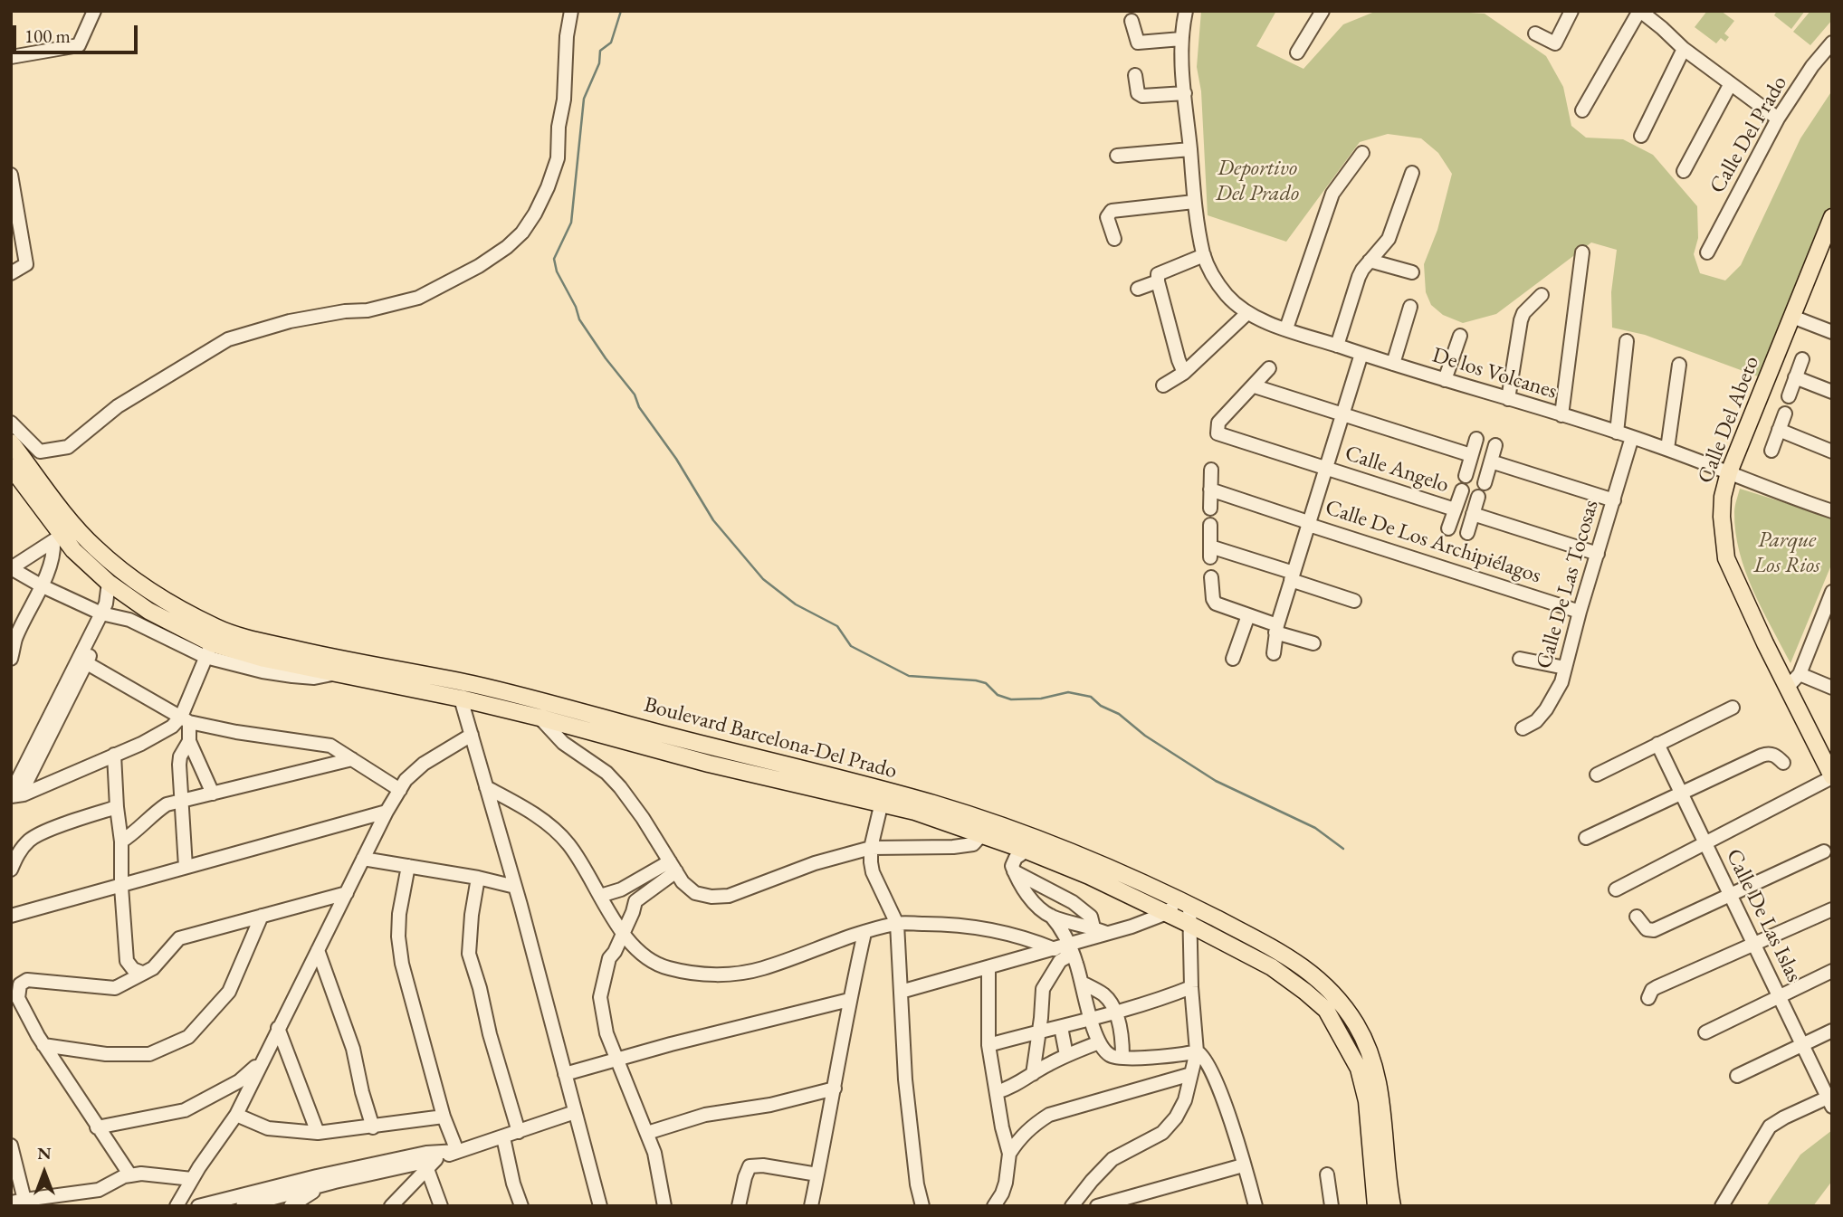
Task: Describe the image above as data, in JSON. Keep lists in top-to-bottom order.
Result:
{
  "streets": {
    "main road": ["Calle Del Abeto", "Boulevard Barcelona-Del Prado"],
    "street": [
      "Calle Del Prado",
      "De los Volcanes",
      "Calle Angelo",
      "Calle De Los Archipiélagos",
      "Calle De Las Tocosas",
      "Calle De Las Islas"
    ]
  },
  "crossings": [
    ["De los Volcanes", "Calle Del Abeto"],
    ["De los Volcanes", "Calle De Las Tocosas"],
    ["Calle De Los Archipiélagos", "Calle De Las Tocosas"]
  ],
  "parks": ["Deportivo Del Prado", "Parque Los Rios"],
  "scale_bar": "100 m",
  "north": "top"
}
